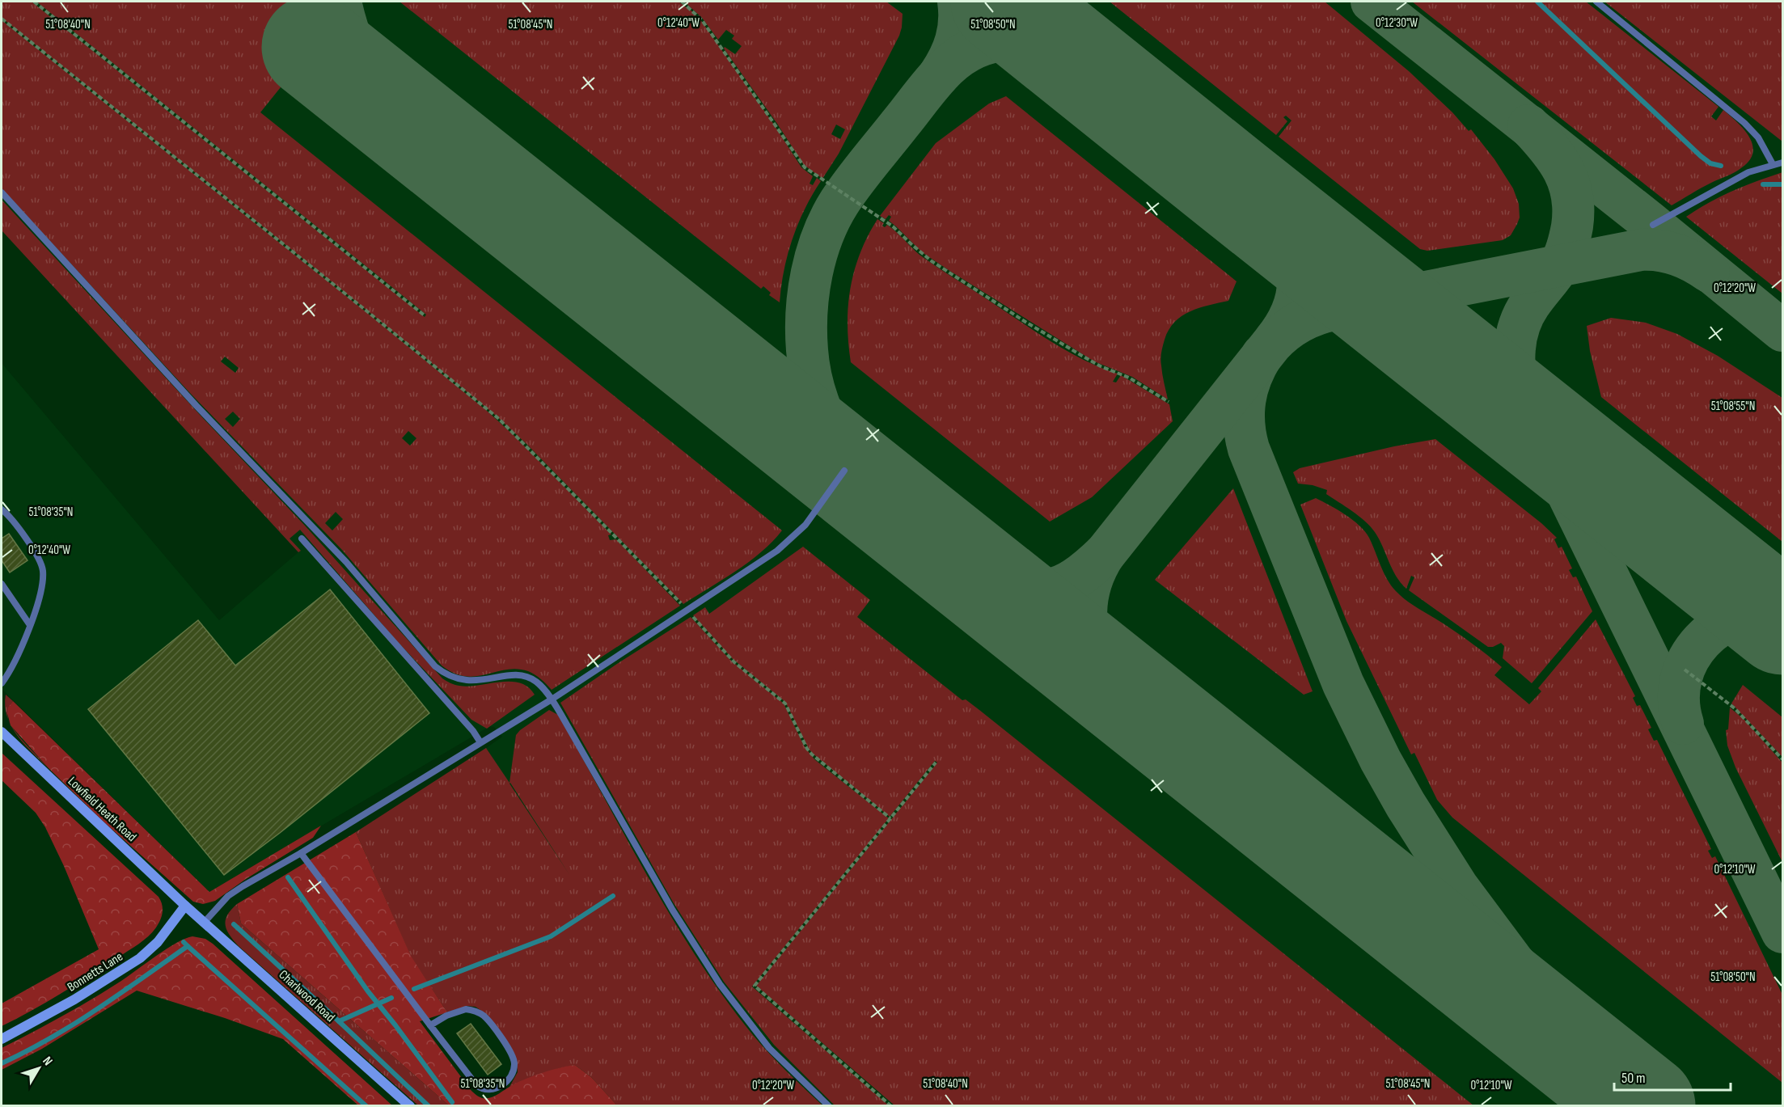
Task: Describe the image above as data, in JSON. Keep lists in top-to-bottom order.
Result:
{
  "streets": {
    "street": ["Lowfield Heath Road", "Bonnetts Lane", "Charlwood Road"]
  },
  "crossings": [
    ["Lowfield Heath Road", "Bonnetts Lane"],
    ["Lowfield Heath Road", "Charlwood Road"],
    ["Bonnetts Lane", "Charlwood Road"]
  ],
  "scale_bar": "50 m",
  "north": "top right",
  "coordinates": [
    "0°12'40\"W",
    "0°12'30\"W",
    "51°08'40\"N",
    "51°08'45\"N",
    "51°08'50\"N",
    "0°12'20\"W",
    "51°08'55\"N",
    "51°08'35\"N",
    "0°12'10\"W"
  ]
}
